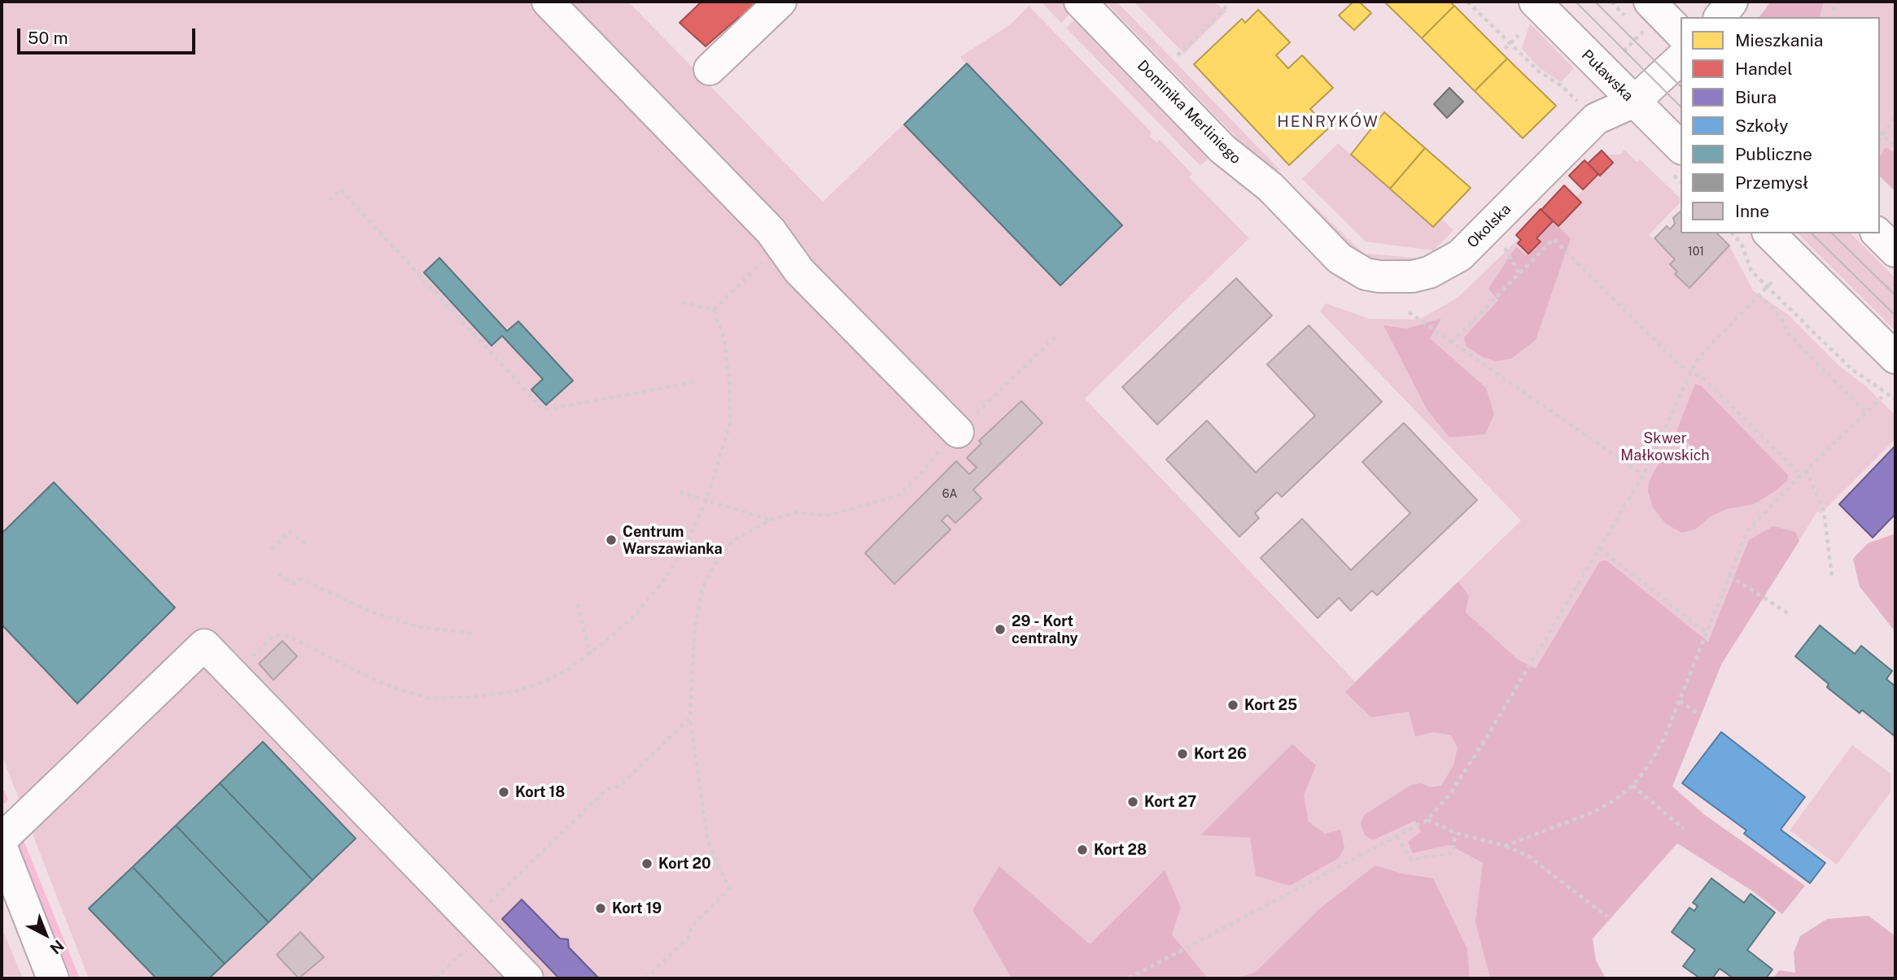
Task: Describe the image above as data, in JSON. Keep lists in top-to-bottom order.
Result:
{
  "streets": {
    "street": ["Puławska", "Dominika Merliniego", "Okolska"]
  },
  "crossings": [
    ["Puławska", "Okolska"],
    ["Dominika Merliniego", "Okolska"]
  ],
  "districts": ["HENRYKÓW"],
  "parks": ["Skwer Małkowskich"],
  "places": [
    "Centrum Warszawianka",
    "29 - Kort centralny",
    "Kort 25",
    "Kort 26",
    "Kort 18",
    "Kort 27",
    "Kort 28",
    "Kort 20",
    "Kort 19"
  ],
  "house_numbers": ["101", "6A"],
  "legend": [
    "Mieszkania",
    "Handel",
    "Biura",
    "Szkoły",
    "Publiczne",
    "Przemysł",
    "Inne"
  ],
  "scale_bar": "50 m",
  "north": "bottom right"
}
